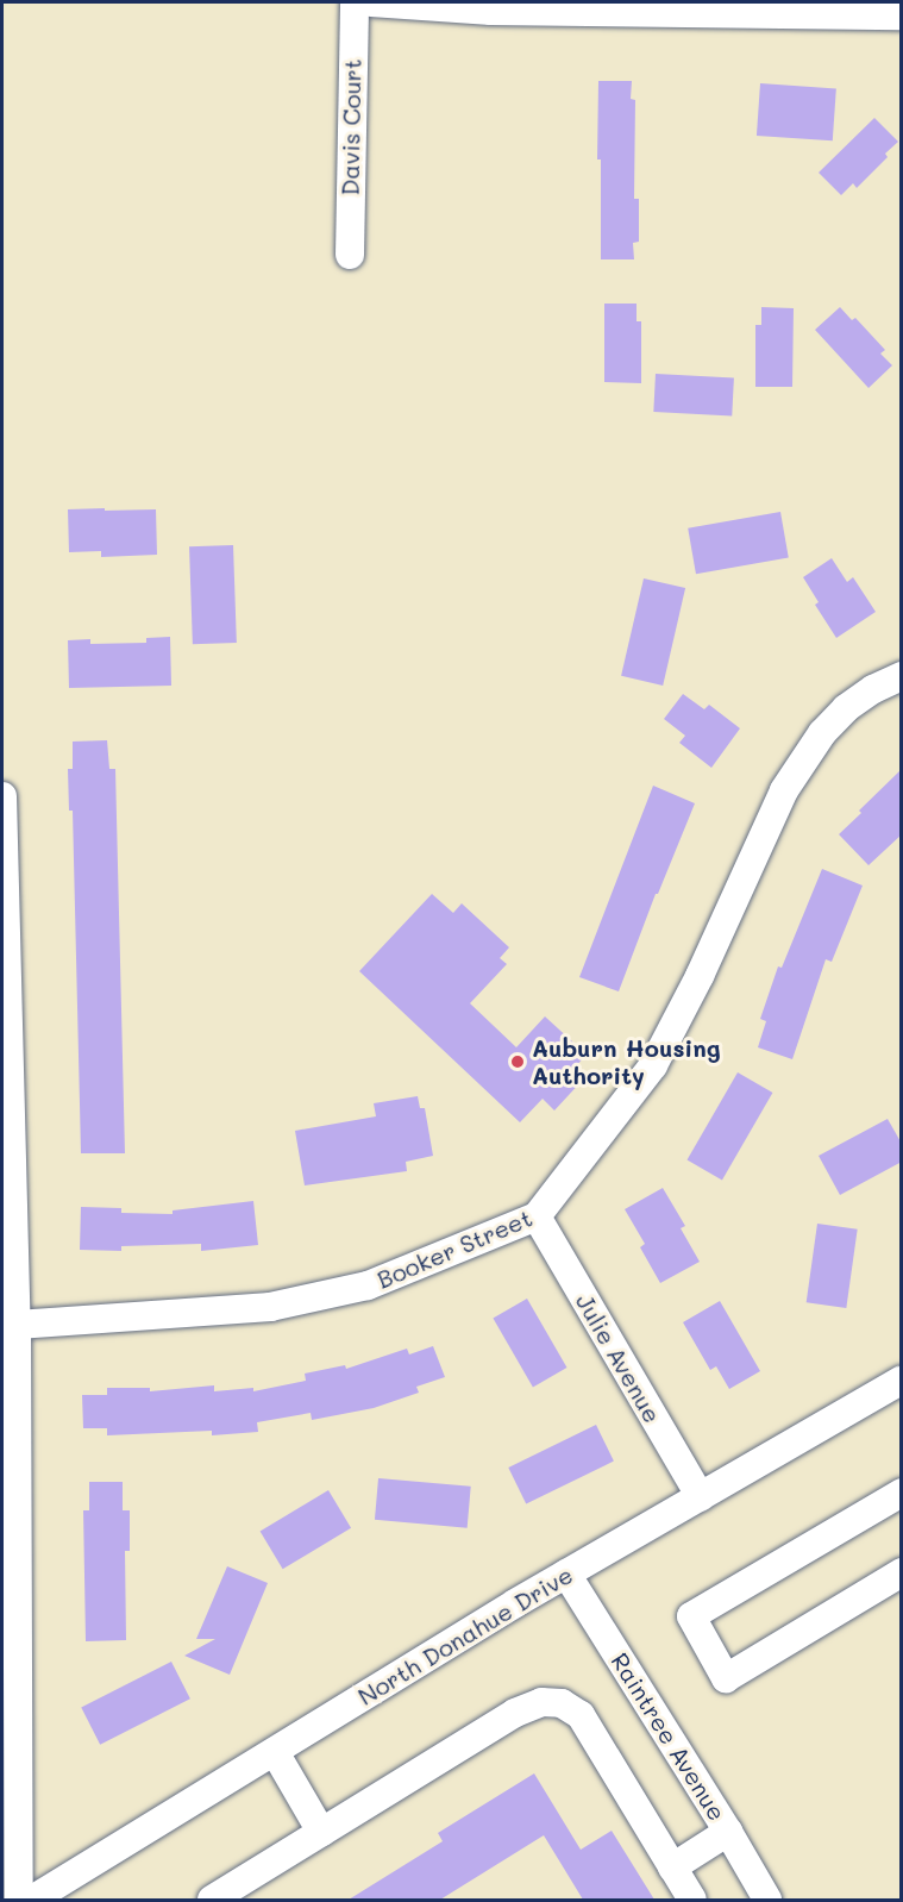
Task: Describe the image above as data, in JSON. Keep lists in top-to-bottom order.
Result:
{
  "streets": {
    "street": [
      "Davis Court",
      "Booker Street",
      "Julie Avenue",
      "North Donahue Drive",
      "Raintree Avenue"
    ]
  },
  "crossings": [
    ["Booker Street", "Julie Avenue"],
    ["Julie Avenue", "North Donahue Drive"],
    ["North Donahue Drive", "Raintree Avenue"]
  ],
  "places": ["Auburn Housing Authority"]
}
